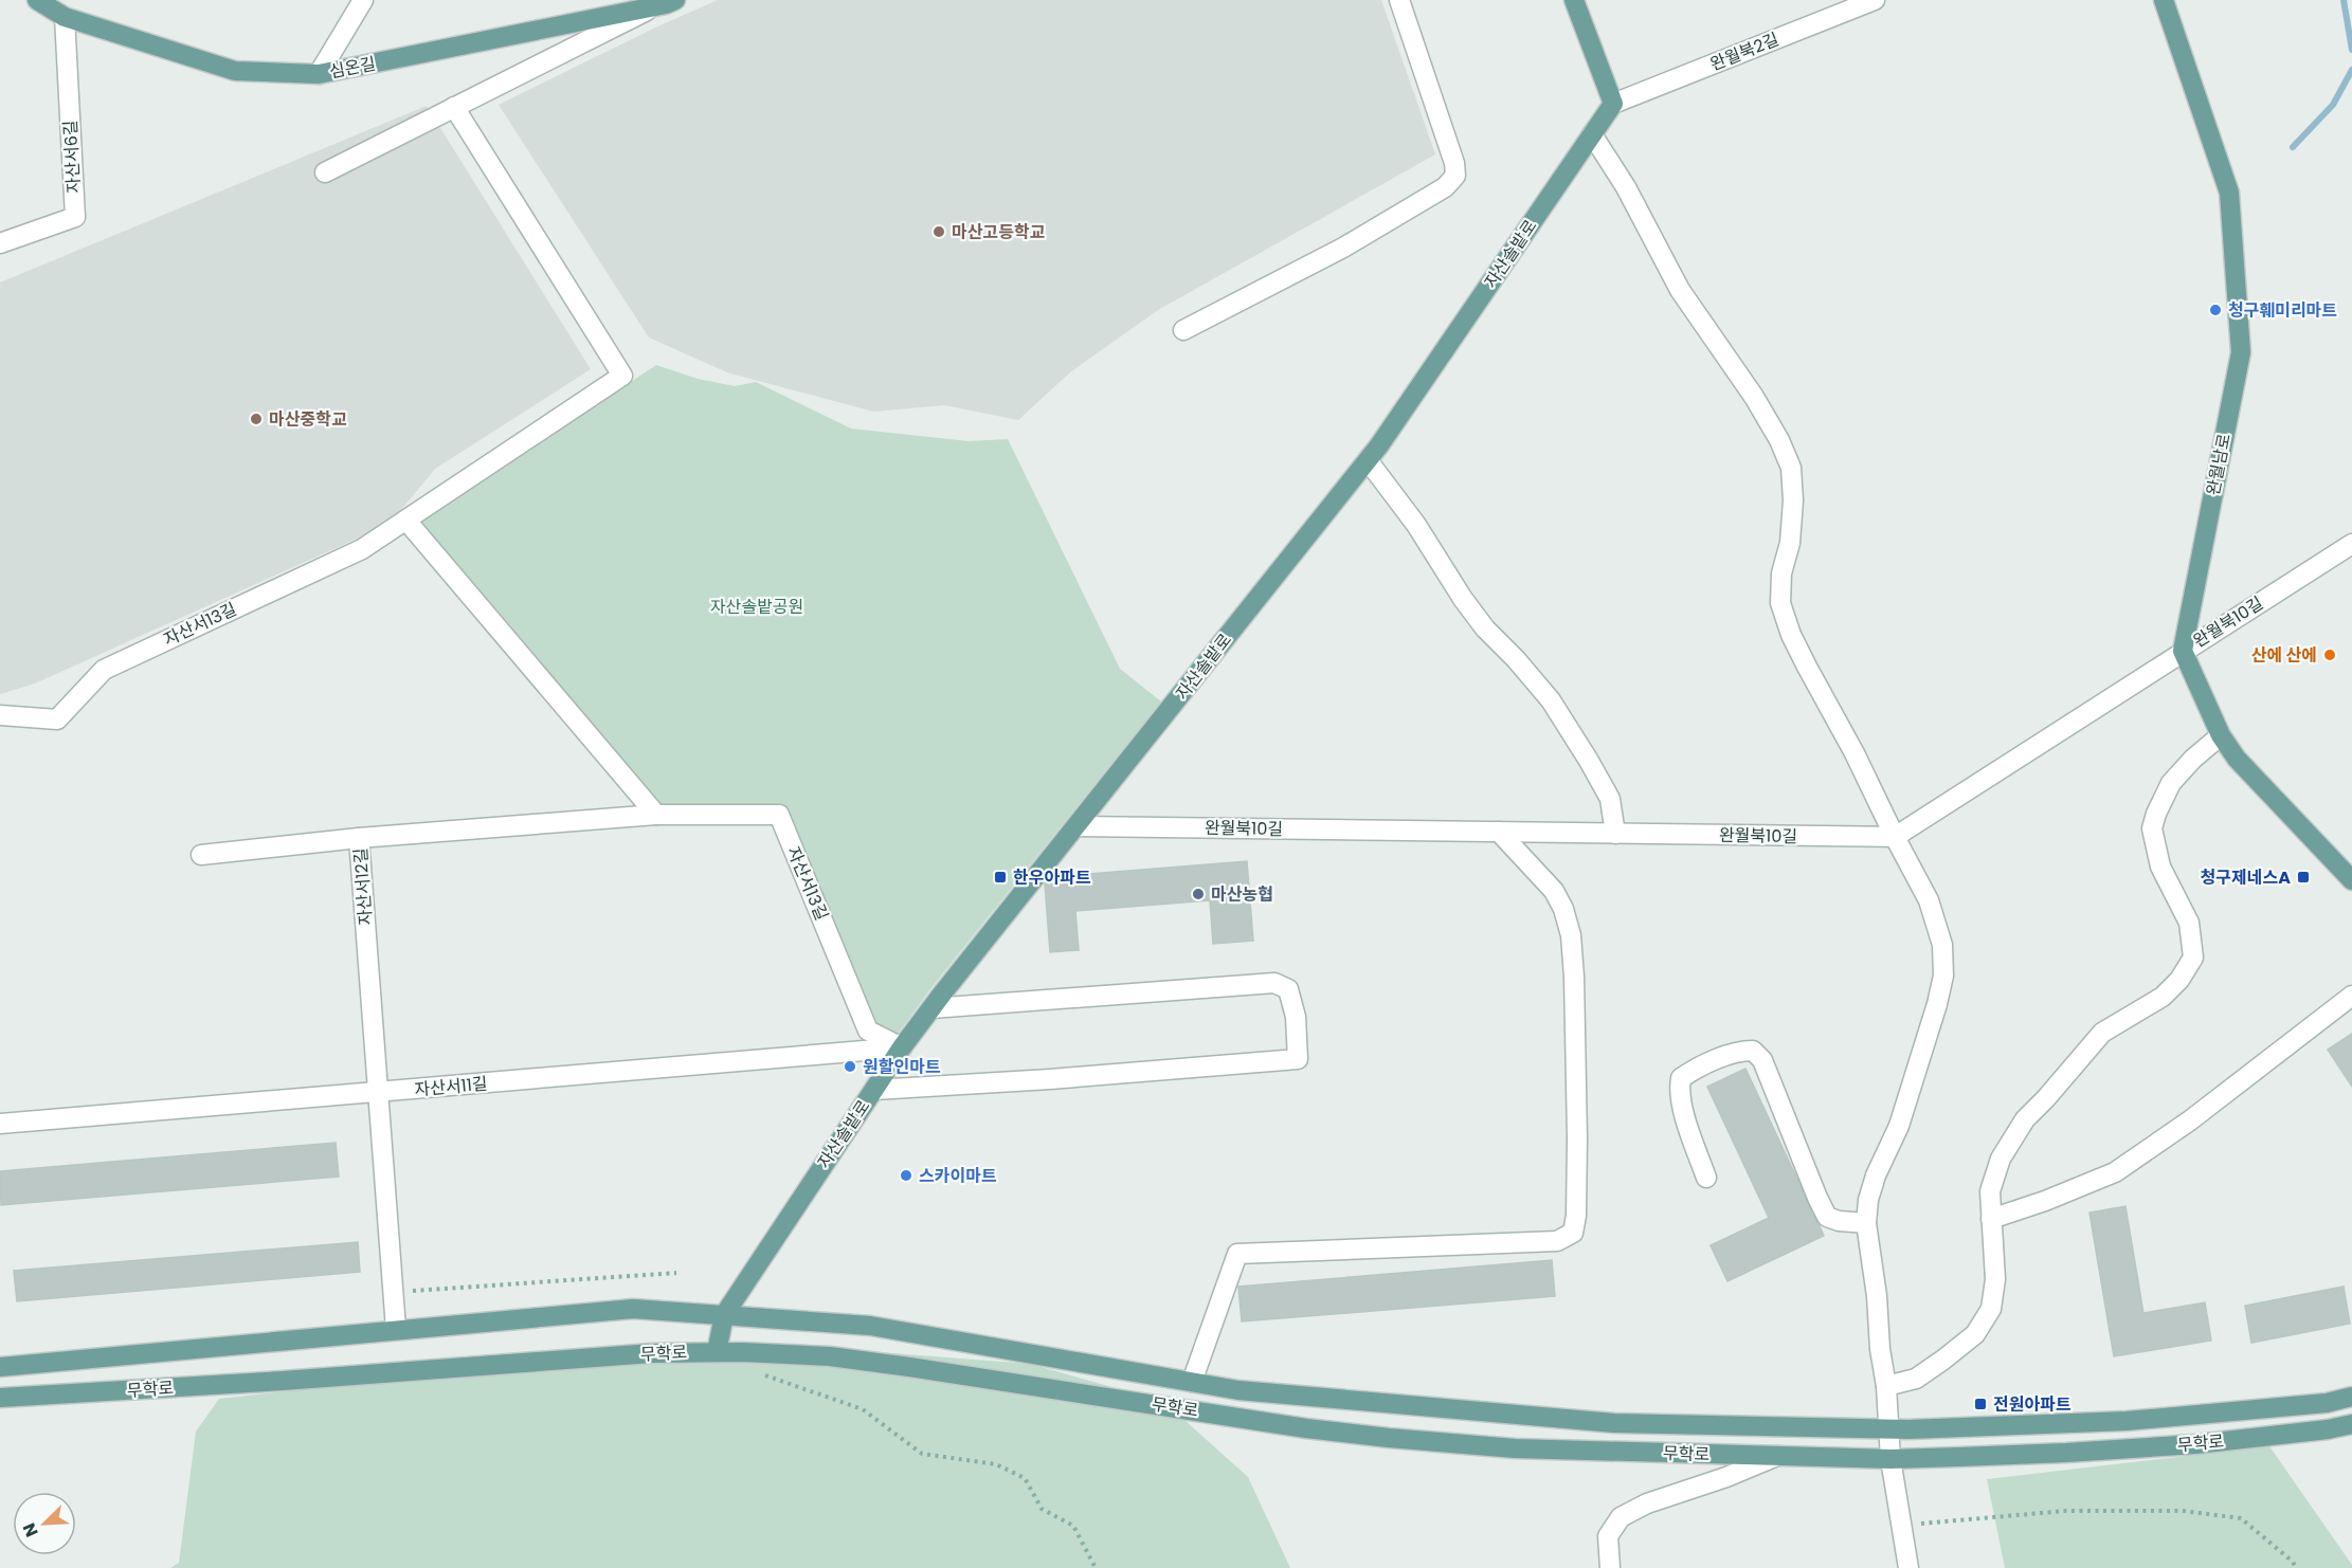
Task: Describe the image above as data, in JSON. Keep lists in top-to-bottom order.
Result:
{
  "streets": {
    "main road": [
      "심온길",
      "자산솔밭로",
      "완월남로",
      "무학로"
    ],
    "street": [
      "완월북2길",
      "자산서6길",
      "완월북10길",
      "자산서13길",
      "자산서12길",
      "자산서11길"
    ]
  },
  "crossings": [
    ["완월북2길", "자산솔밭로"],
    ["심온길", "자산서6길"],
    ["자산솔밭로", "완월북10길"],
    ["자산솔밭로", "자산서13길"],
    ["자산솔밭로", "자산서11길"],
    ["자산솔밭로", "무학로"],
    ["완월남로", "완월북10길"],
    ["자산서13길", "자산서12길"],
    ["자산서13길", "자산서11길"],
    ["자산서12길", "자산서11길"],
    ["자산서12길", "무학로"]
  ],
  "parks": ["자산솔밭공원"],
  "places": {
    "other": [
      "마산고등학교",
      "청구훼미리마트",
      "마산중학교",
      "산에 산에",
      "마산농협",
      "원할인마트",
      "스카이마트"
    ],
    "transit": ["한우아파트", "청구제네스A", "전원아파트"]
  },
  "north": "bottom left"
}
